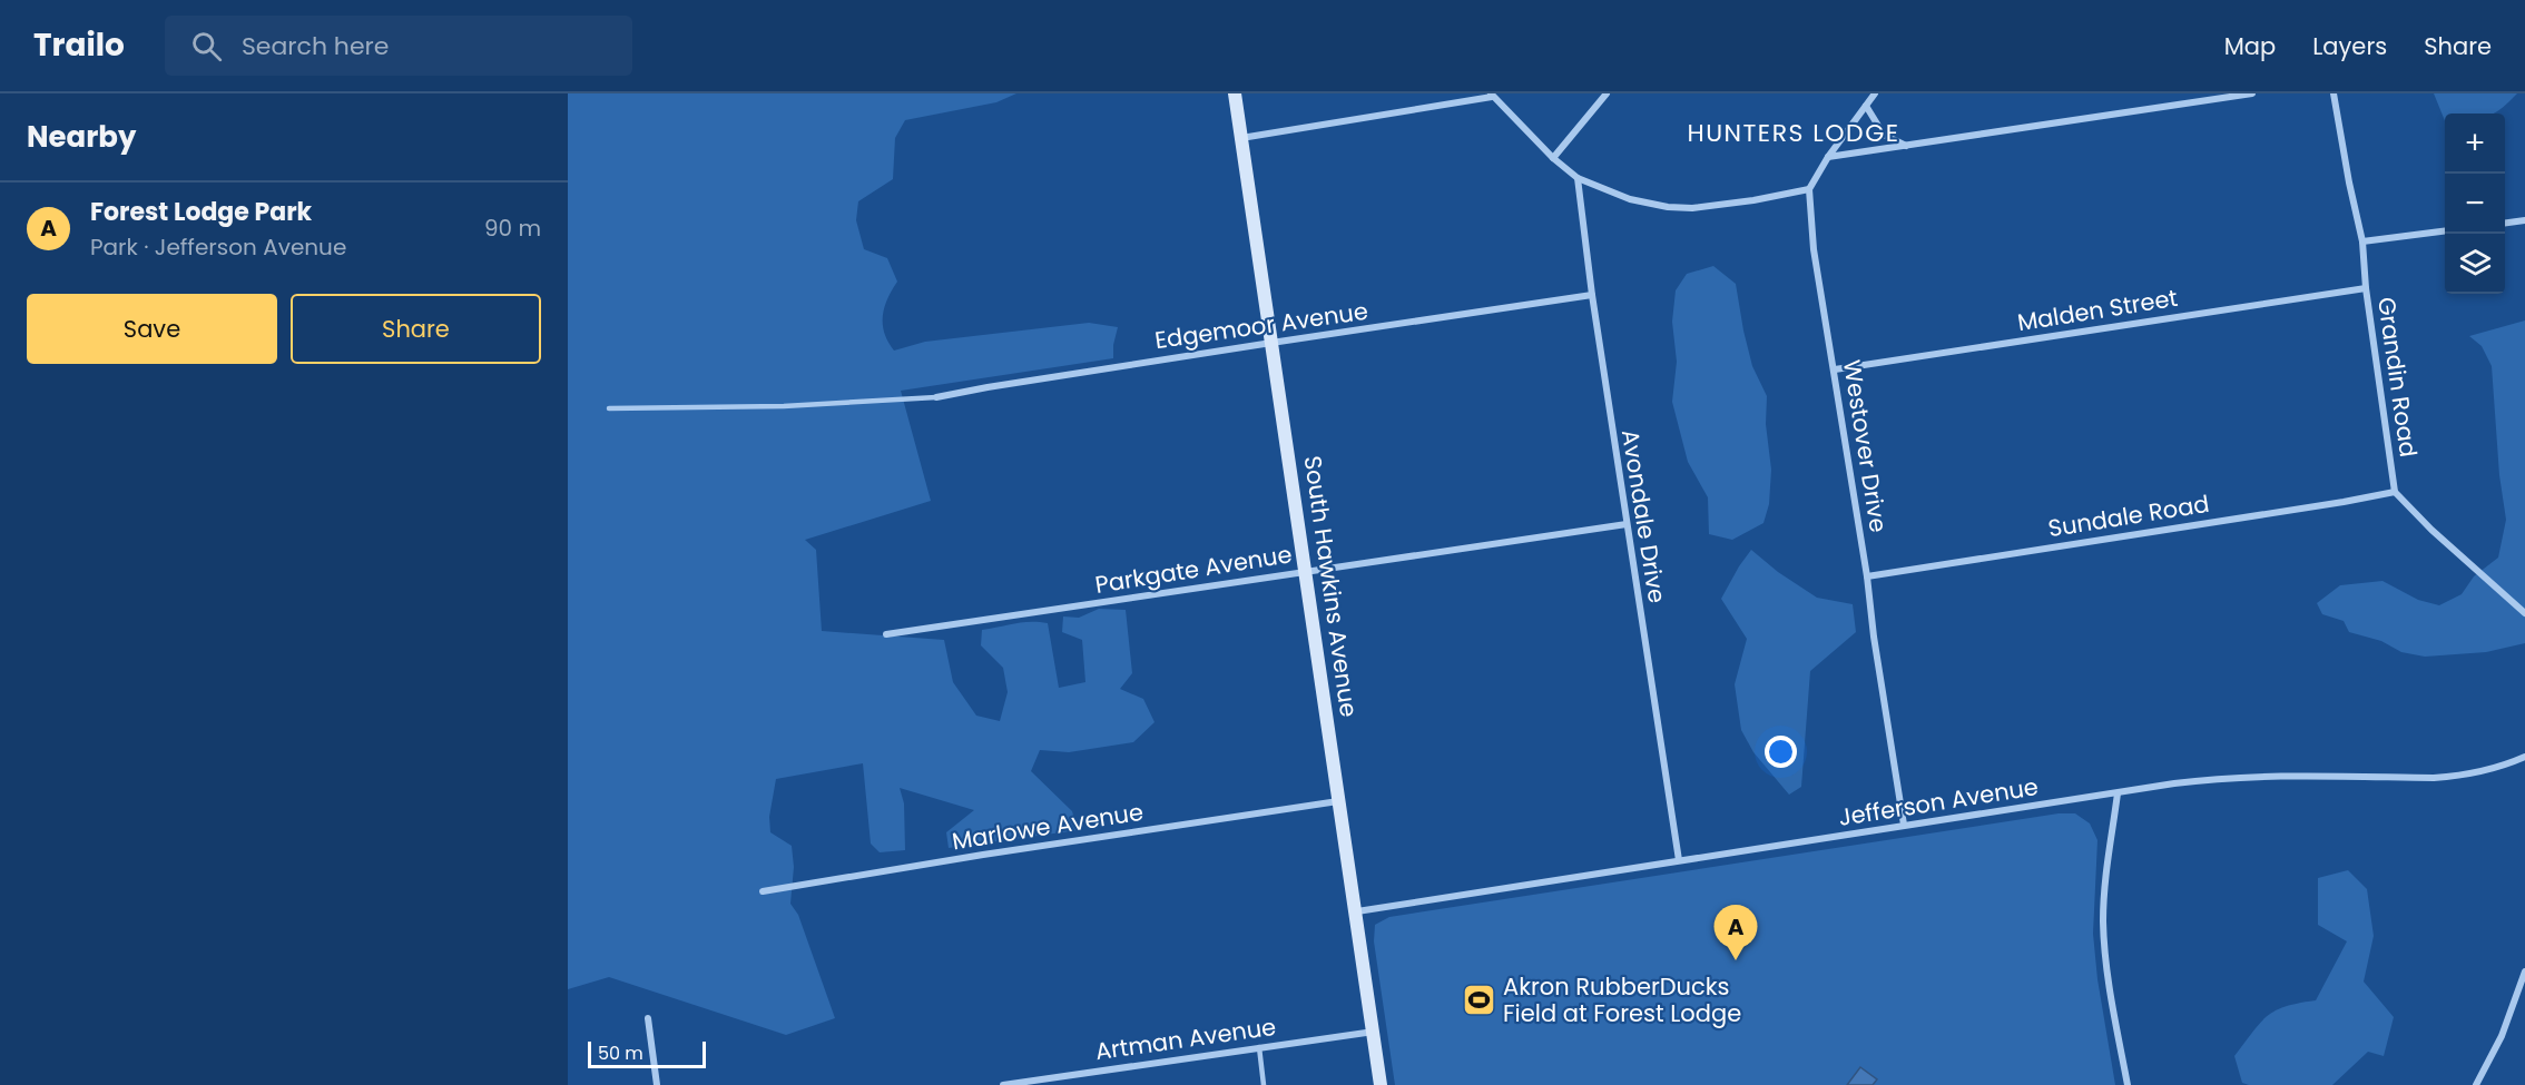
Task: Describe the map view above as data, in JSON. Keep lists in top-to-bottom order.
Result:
{
  "streets": {
    "main road": ["South Hawkins Avenue"],
    "street": [
      "Malden Street",
      "Edgemoor Avenue",
      "Grandin Road",
      "Westover Drive",
      "Avondale Drive",
      "Sundale Road",
      "Parkgate Avenue",
      "Jefferson Avenue",
      "Marlowe Avenue",
      "Artman Avenue"
    ]
  },
  "crossings": [
    ["Malden Street", "Grandin Road"],
    ["Malden Street", "Westover Drive"],
    ["Edgemoor Avenue", "Avondale Drive"],
    ["Edgemoor Avenue", "South Hawkins Avenue"],
    ["Grandin Road", "Sundale Road"],
    ["Westover Drive", "Sundale Road"],
    ["Westover Drive", "Jefferson Avenue"],
    ["Avondale Drive", "Parkgate Avenue"],
    ["Avondale Drive", "Jefferson Avenue"],
    ["Parkgate Avenue", "South Hawkins Avenue"],
    ["South Hawkins Avenue", "Jefferson Avenue"],
    ["South Hawkins Avenue", "Marlowe Avenue"],
    ["South Hawkins Avenue", "Artman Avenue"]
  ],
  "districts": ["HUNTERS LODGE"],
  "places": {
    "sports": ["Akron RubberDucks Field at Forest Lodge"]
  },
  "scale_bar": "50 m",
  "page": {
    "header": "Trailo",
    "search": "Search here",
    "nav": ["Map", "Layers", "Share"],
    "heading": "Nearby",
    "map_buttons": ["+", "−"],
    "list": [
      {
        "mark": "A",
        "name": "Forest Lodge Park",
        "note": "Park · Jefferson Avenue",
        "value": "90 m"
      }
    ],
    "buttons": ["Save", "Share"],
    "pins": "A",
    "scale": "50 m"
  }
}
